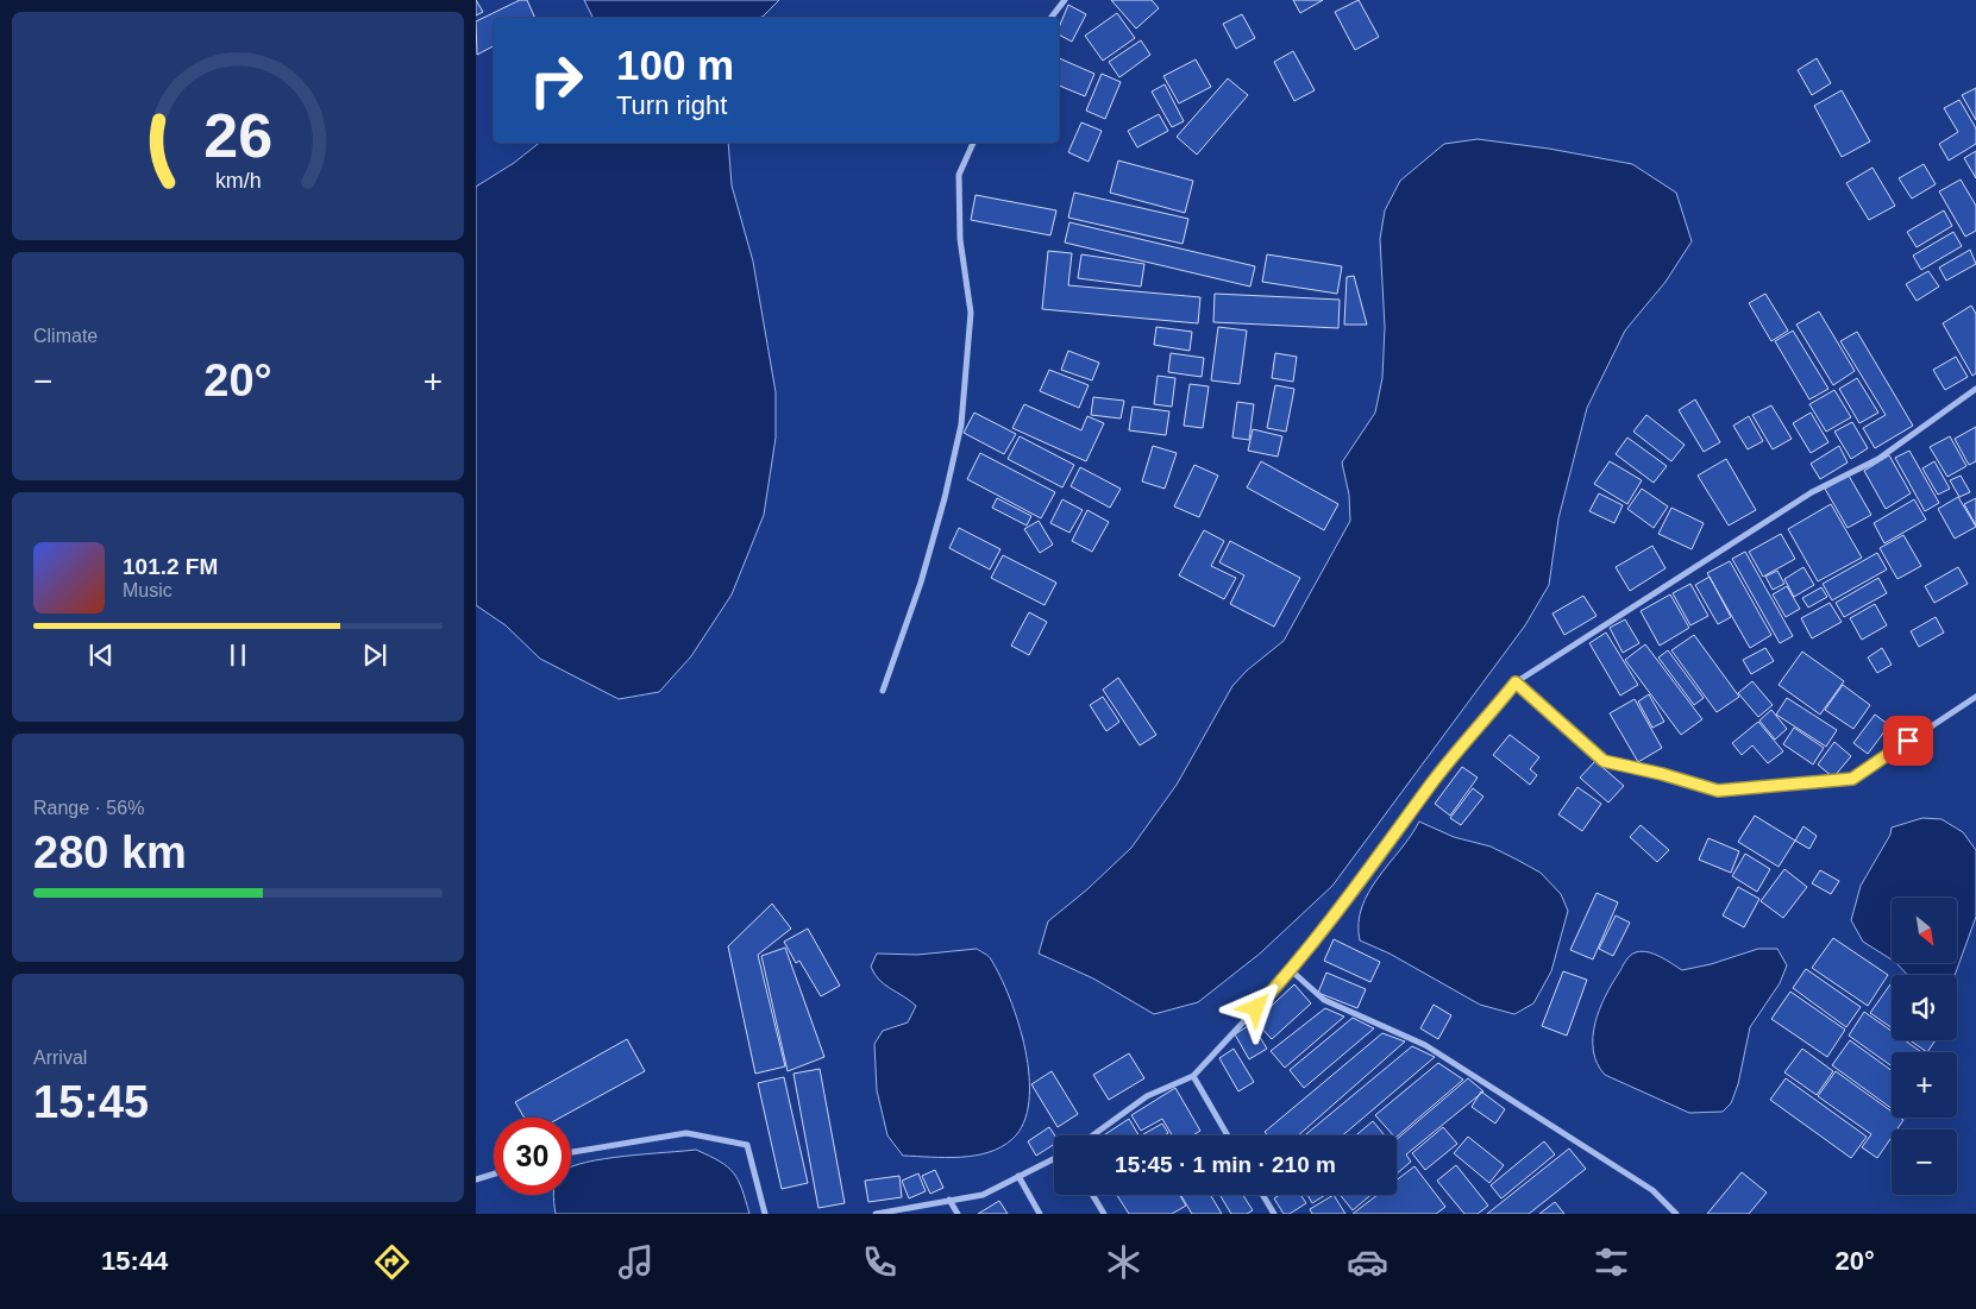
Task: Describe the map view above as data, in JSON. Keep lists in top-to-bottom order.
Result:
{
  "north": "bottom right",
  "page": {
    "turn": ["100 m", "Turn right"],
    "tile": [
      "Climate",
      ["Range · 56%", "280 km"],
      ["Arrival", "15:45"]
    ],
    "heat": ["−", "20°", "+"],
    "song": ["101.2 FM", "Music"],
    "map_buttons": ["+", "−"],
    "limit": "30",
    "trip": "15:45 · 1 min · 210 m",
    "tabs": ["15:44", "20°"],
    "gauge": ["26", "km/h"]
  }
}
